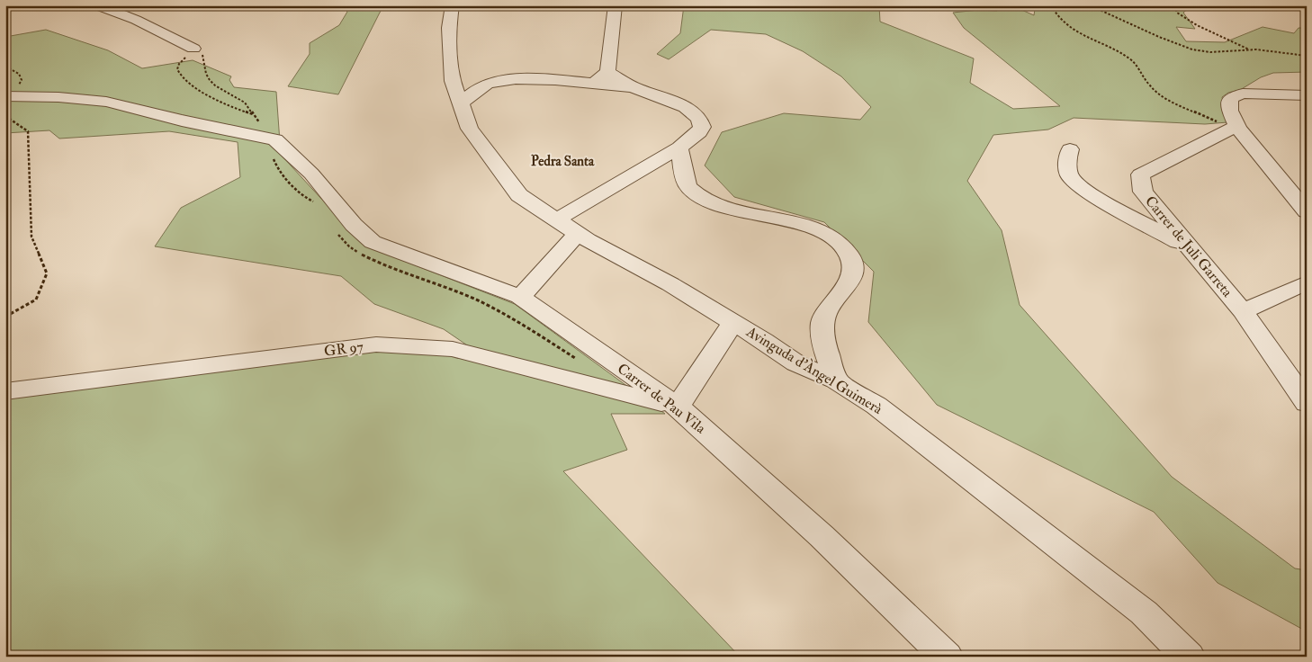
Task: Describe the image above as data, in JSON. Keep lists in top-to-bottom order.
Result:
{
  "streets": {
    "street": [
      "Carrer de Juli Garreta",
      "GR 97",
      "Avinguda d'Àngel Guimerà",
      "Carrer de Pau Vila"
    ]
  },
  "crossings": [
    ["GR 97", "Carrer de Pau Vila"]
  ],
  "districts": ["Pedra Santa"]
}
